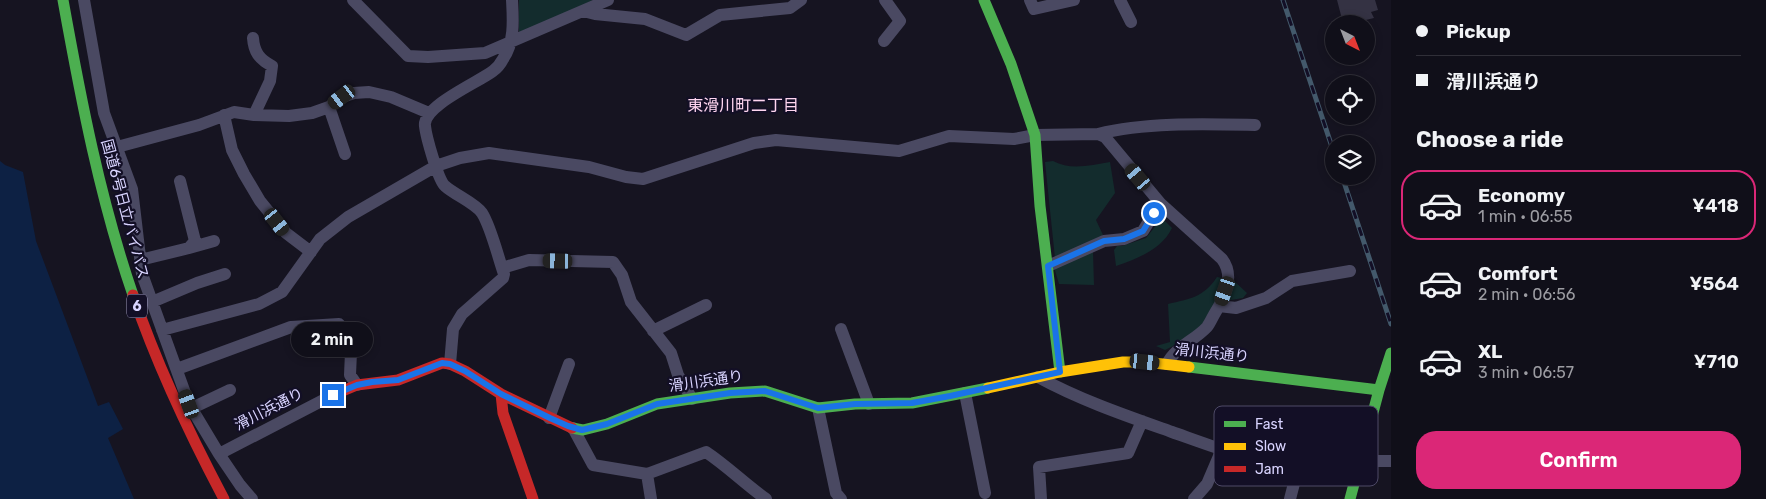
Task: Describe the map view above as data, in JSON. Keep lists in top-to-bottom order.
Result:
{
  "streets": {
    "main road": ["国道6号日立バイパス", "6", "滑川浜通り"]
  },
  "districts": ["東滑川町二丁目"],
  "legend": ["Fast", "Slow", "Jam"],
  "north": "bottom right",
  "page": {
    "banner": ["Pickup", "滑川浜通り"],
    "heading": "Choose a ride",
    "list": [
      {
        "name": "Economy",
        "note": "1 min · 06:55",
        "value": "¥418"
      },
      {
        "name": "Comfort",
        "note": "2 min · 06:56",
        "value": "¥564"
      },
      {
        "name": "XL",
        "note": "3 min · 06:57",
        "value": "¥710"
      }
    ],
    "bubble": "2 min",
    "buttons": "Confirm"
  }
}
